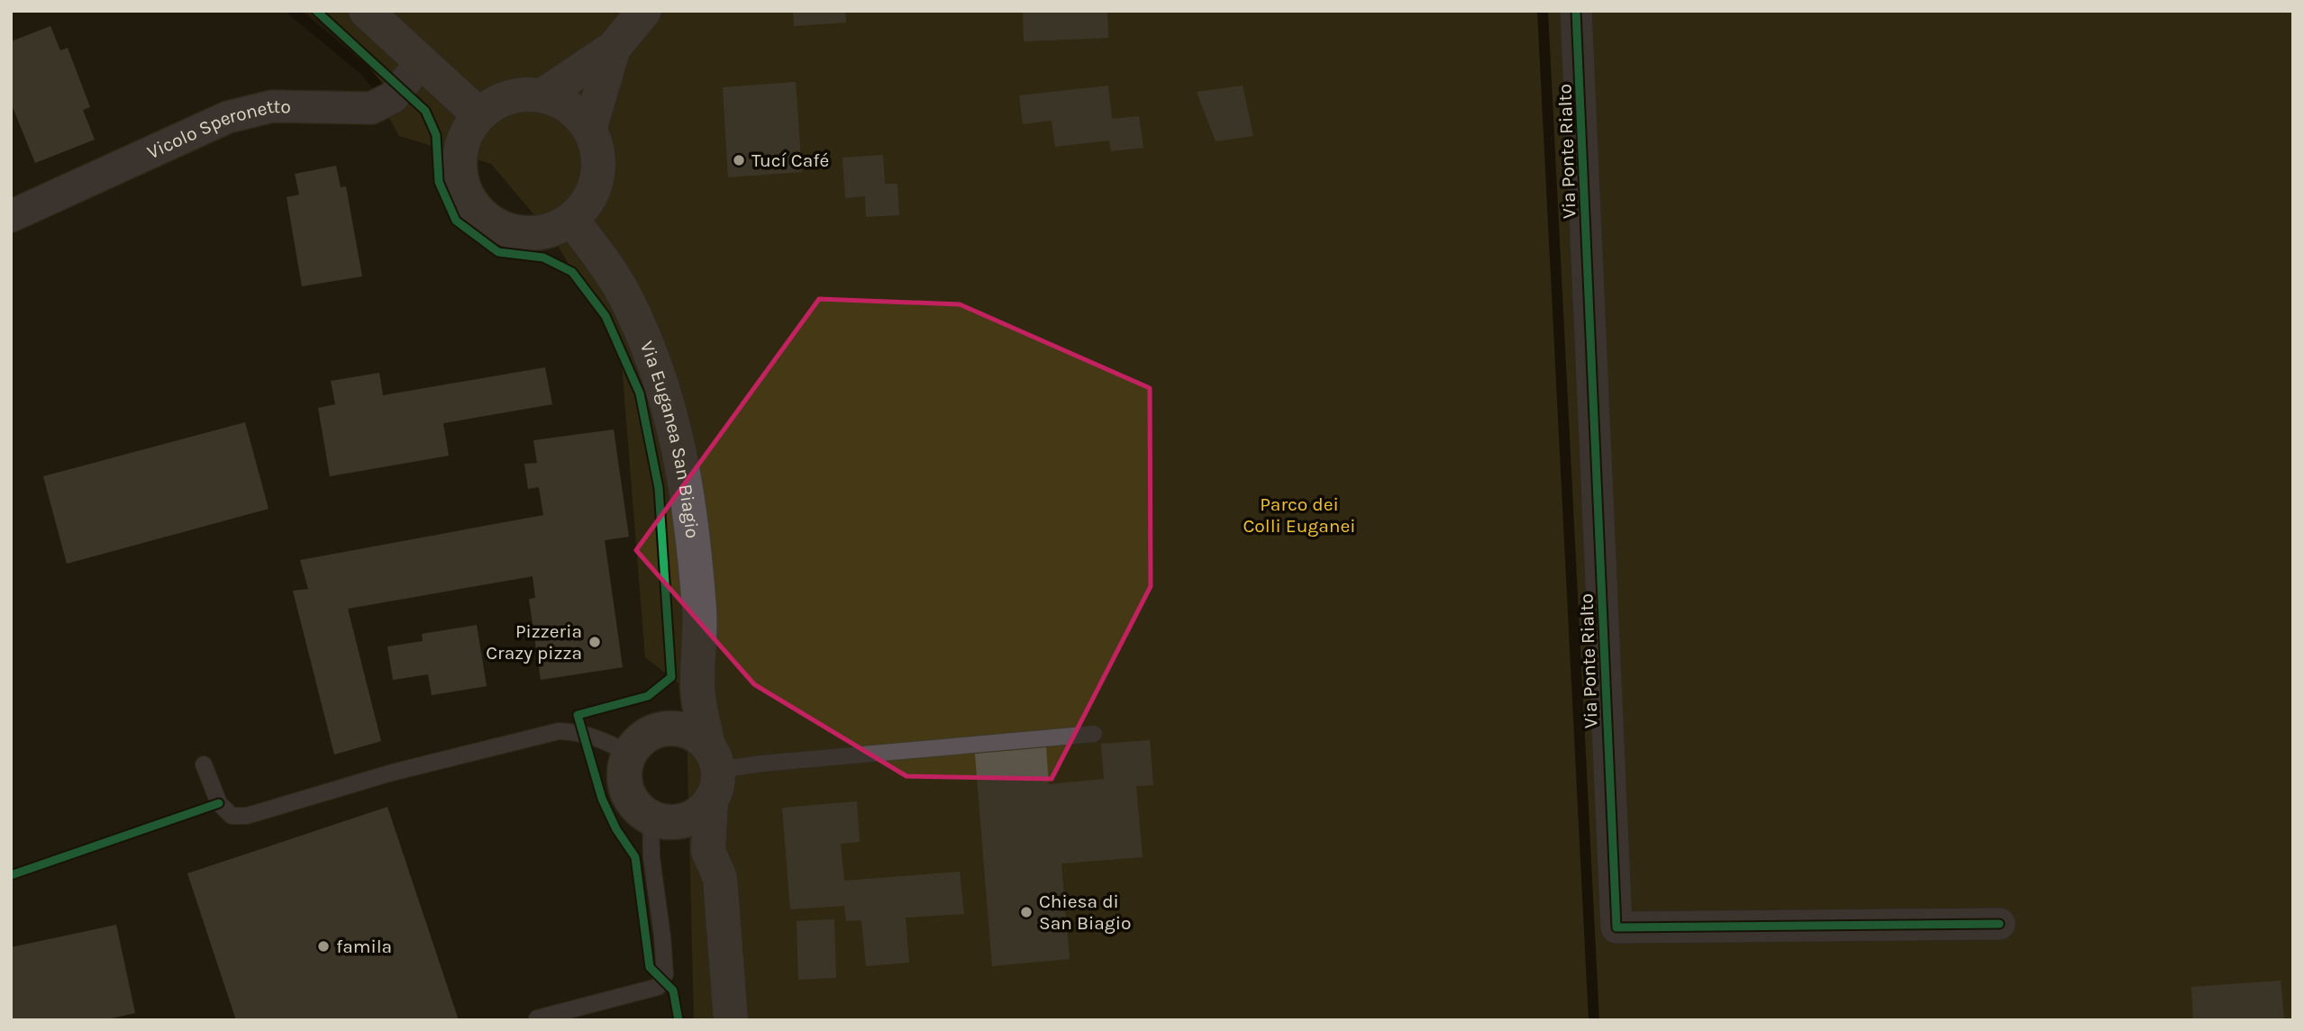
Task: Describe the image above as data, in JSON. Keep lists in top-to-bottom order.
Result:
{
  "streets": {
    "main road": ["Via Euganea San Biagio"],
    "street": ["Vicolo Speronetto", "Via Ponte Rialto"]
  },
  "parks": ["Parco dei Colli Euganei"],
  "places": [
    "Tucí Café",
    "Pizzeria Crazy pizza",
    "Chiesa di San Biagio",
    "famila"
  ]
}
